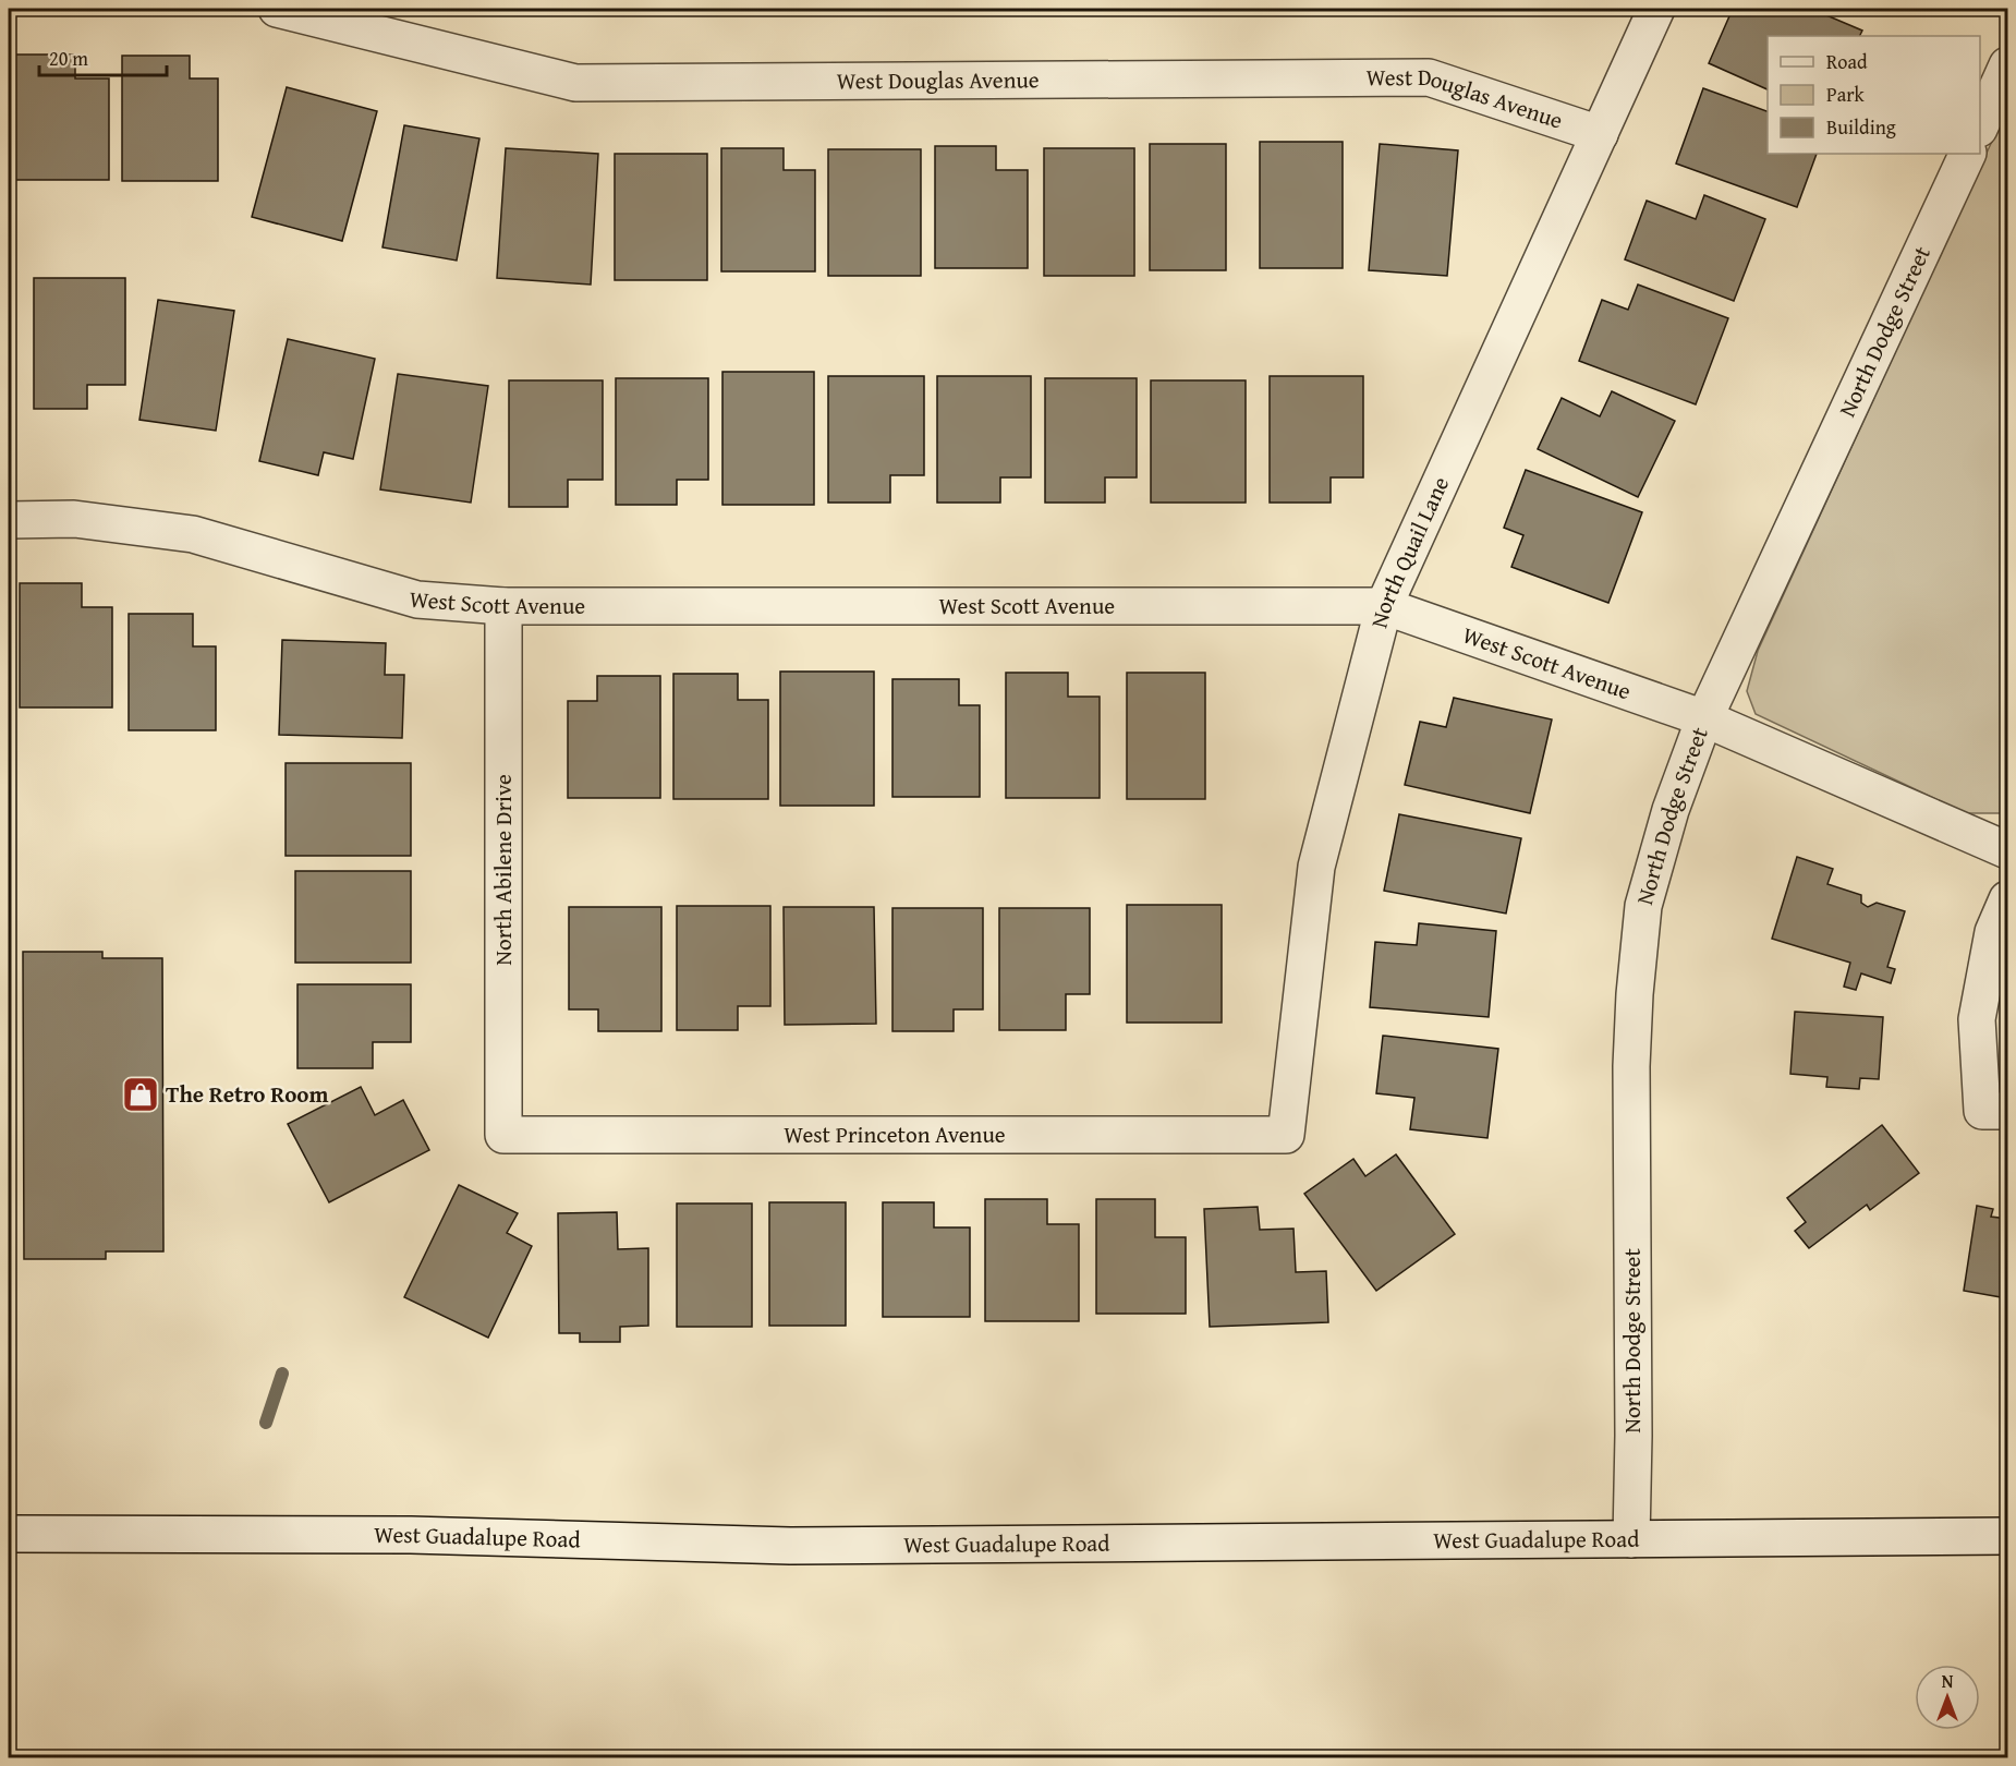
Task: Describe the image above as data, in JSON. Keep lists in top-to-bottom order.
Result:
{
  "streets": {
    "street": [
      "West Douglas Avenue",
      "North Dodge Street",
      "North Quail Lane",
      "West Scott Avenue",
      "North Abilene Drive",
      "West Princeton Avenue",
      "West Guadalupe Road"
    ]
  },
  "crossings": [
    ["West Douglas Avenue", "North Quail Lane"],
    ["North Dodge Street", "West Scott Avenue"],
    ["North Dodge Street", "West Guadalupe Road"],
    ["North Quail Lane", "West Scott Avenue"],
    ["North Quail Lane", "West Princeton Avenue"],
    ["West Scott Avenue", "North Abilene Drive"],
    ["North Abilene Drive", "West Princeton Avenue"]
  ],
  "places": {
    "shop": ["The Retro Room"]
  },
  "legend": ["Road", "Park", "Building"],
  "scale_bar": "20 m",
  "north": "top"
}
